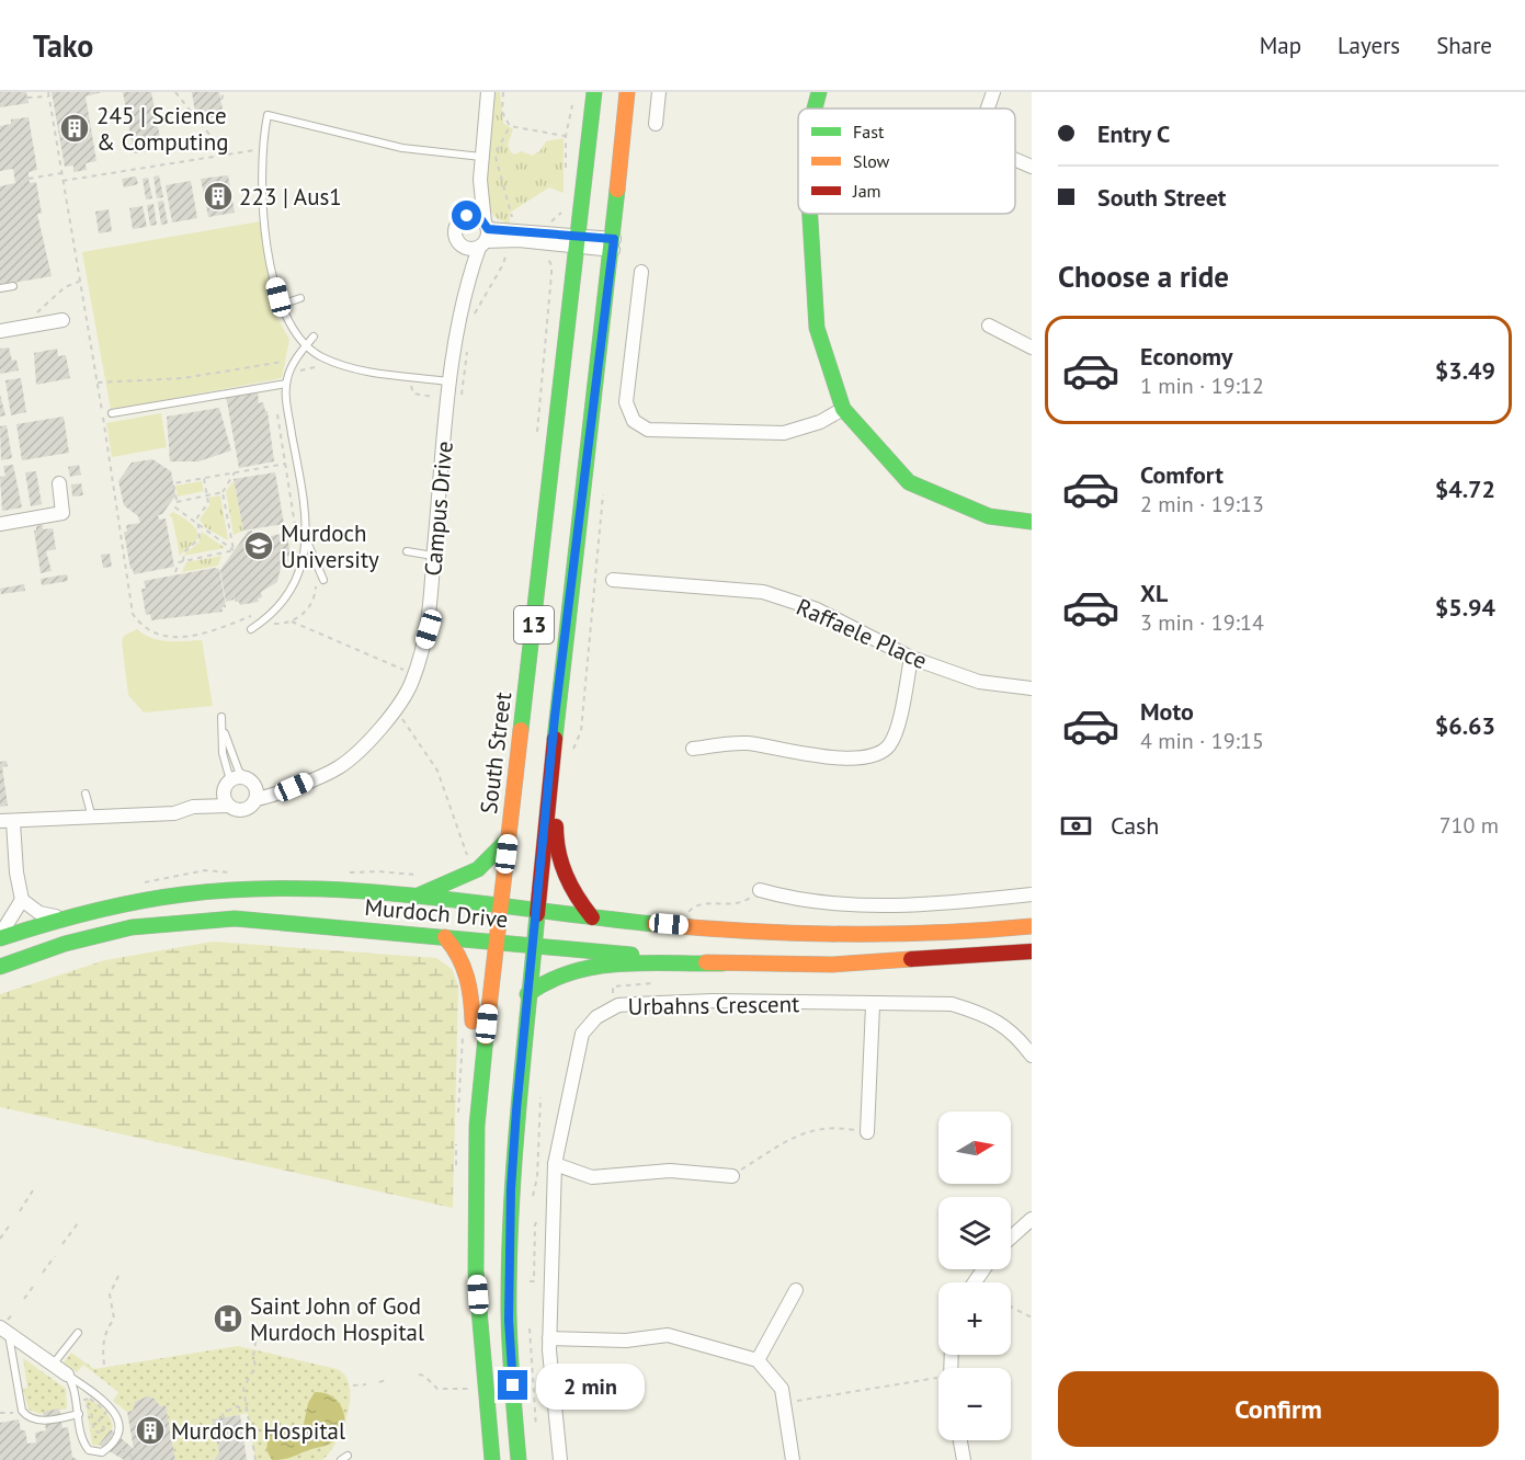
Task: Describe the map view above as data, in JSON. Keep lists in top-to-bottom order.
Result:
{
  "streets": {
    "main road": ["13", "South Street", "Murdoch Drive"],
    "street": ["Campus Drive", "Raffaele Place", "Urbahns Crescent"]
  },
  "crossings": [
    ["13", "Murdoch Drive"],
    ["South Street", "Murdoch Drive"]
  ],
  "places": {
    "building": ["245 | Science & Computing", "223 | Aus1", "Murdoch Hospital"],
    "school or university": ["Murdoch University"],
    "hospital": ["Saint John of God Murdoch Hospital"]
  },
  "legend": ["Fast", "Slow", "Jam"],
  "north": "right",
  "page": {
    "header": "Tako",
    "nav": ["Map", "Layers", "Share"],
    "banner": ["Entry C", "South Street"],
    "heading": "Choose a ride",
    "list": [
      {
        "name": "Economy",
        "note": "1 min · 19:12",
        "value": "$3.49"
      },
      {
        "name": "Comfort",
        "note": "2 min · 19:13",
        "value": "$4.72"
      },
      {
        "name": "XL",
        "note": "3 min · 19:14",
        "value": "$5.94"
      },
      {
        "name": "Moto",
        "note": "4 min · 19:15",
        "value": "$6.63"
      }
    ],
    "pay": ["Cash", "710 m"],
    "map_buttons": ["+", "−"],
    "buttons": "Confirm",
    "bubble": "2 min"
  }
}
